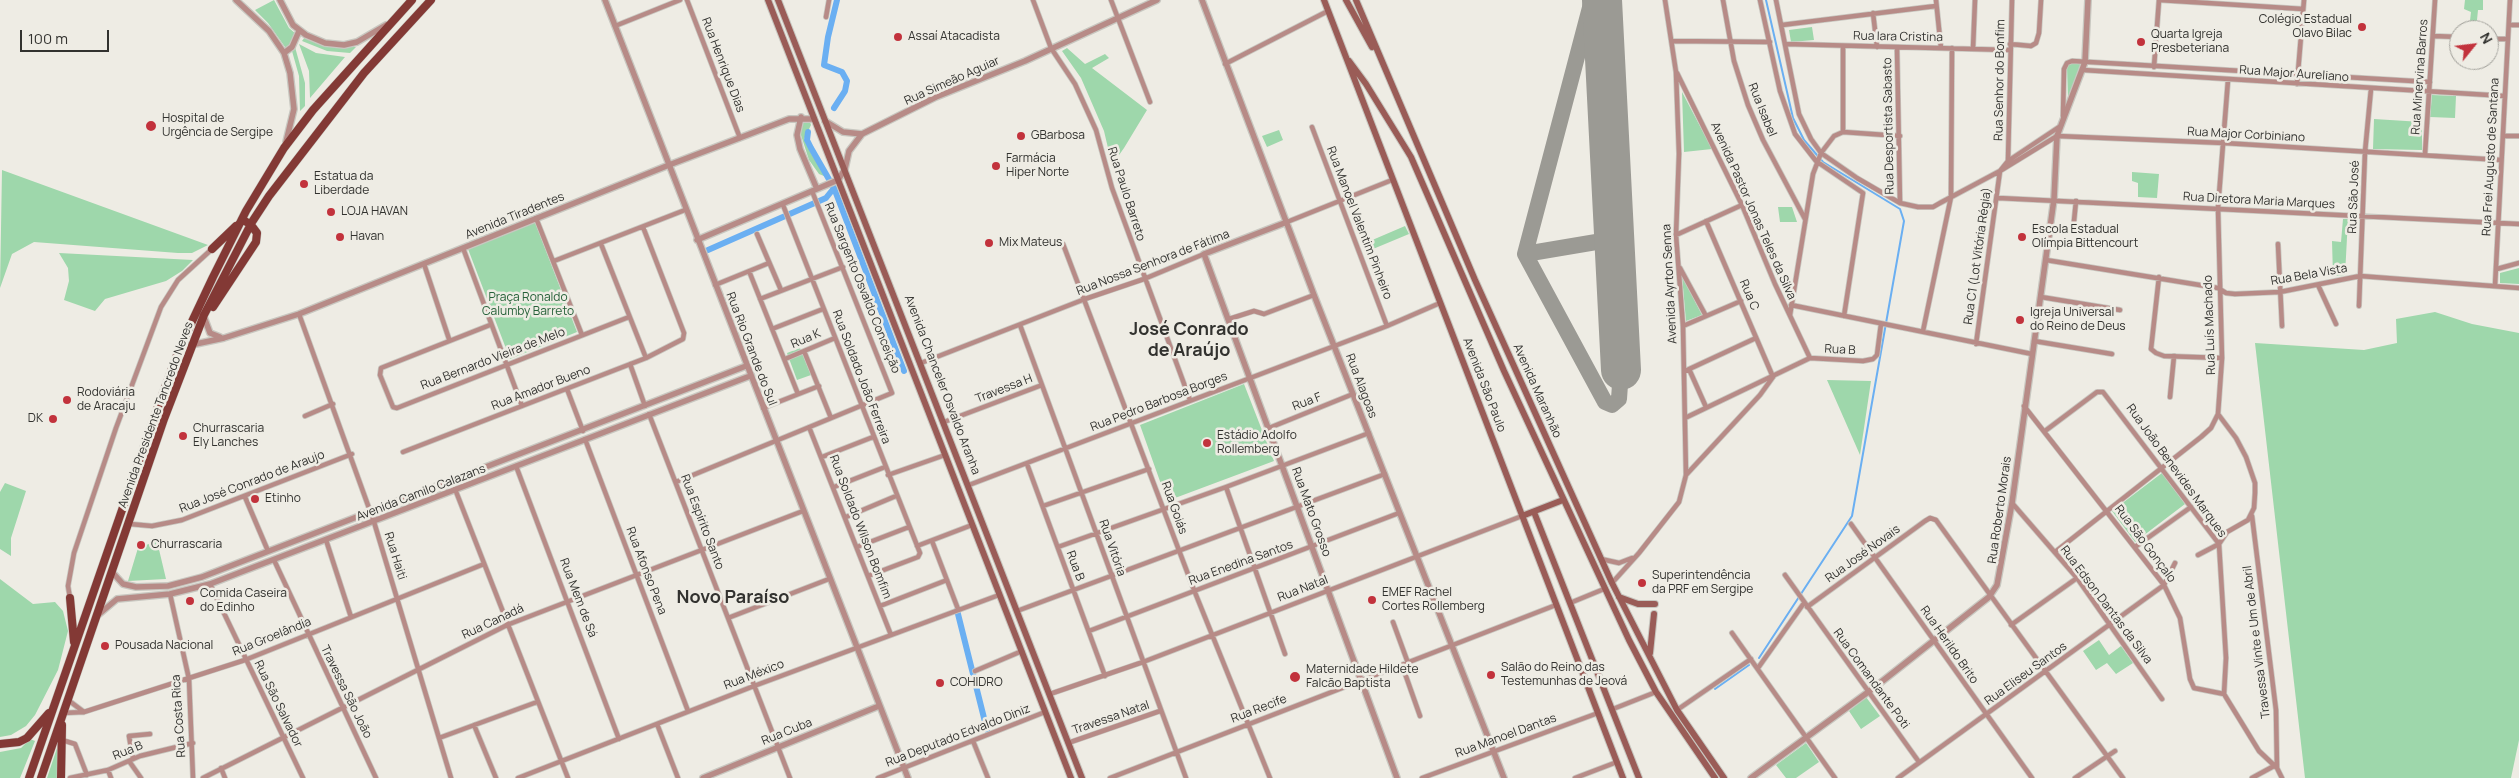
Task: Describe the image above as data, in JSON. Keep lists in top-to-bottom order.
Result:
{
  "streets": {
    "main road": [
      "Avenida Chanceler Osvaldo Aranha",
      "Avenida São Paulo",
      "Avenida Maranhão",
      "Avenida Presidente Tancredo Neves",
      "Rua Natal"
    ],
    "street": [
      "Rua Iara Cristina",
      "Rua Henrique Dias",
      "Rua Major Aureliano",
      "Rua Minervina Barros",
      "Rua Senhor do Bonfim",
      "Rua Simeão Aguiar",
      "Rua Isabel",
      "Rua Desportista Sabasto",
      "Rua Major Corbiniano",
      "Rua Frei Augusto de Santana",
      "Rua Paulo Barreto",
      "Rua São José",
      "Rua Diretora Maria Marques",
      "Avenida Pastor Jonas Teles da Silva",
      "Avenida Tiradentes",
      "Rua Manoel Valentim Pinheiro",
      "Rua C1 (Lot Vitória Régia)",
      "Rua Nossa Senhora de Fátima",
      "Rua Bela Vista",
      "Avenida Ayrton Senna",
      "Rua Sargento Osvaldo Conceição",
      "Rua C",
      "Rua Luís Machado",
      "Rua K",
      "Rua Rio Grande do Sul",
      "Rua B",
      "Rua Bernardo Vieira de Melo",
      "Rua Soldado João Ferreira",
      "Rua Alagoas",
      "Rua Amador Bueno",
      "Travessa H",
      "Rua Pedro Barbosa Borges",
      "Rua F",
      "Rua João Benevides Marques",
      "Rua José Conrado de Araujo",
      "Avenida Camilo Calazans",
      "Rua Goiás",
      "Rua Roberto Morais",
      "Rua Mato Grosso",
      "Rua Espírito Santo",
      "Rua Soldado Wilson Bomfim",
      "Rua São Gonçalo",
      "Rua Vitória",
      "Rua José Novais",
      "Rua Haiti",
      "Rua Enedina Santos",
      "Rua Afonso Pena",
      "Rua Mem de Sá",
      "Rua Edson Dantas da Silva",
      "Rua Canadá",
      "Rua Groelândia",
      "Travessa Vinte e Um de Abril",
      "Rua Herildo Brito",
      "Rua Eliseu Santos",
      "Rua México",
      "Rua Comandante Poti",
      "Travessa São João",
      "Rua São Salvador",
      "Rua Recife",
      "Rua Costa Rica",
      "Travessa Natal",
      "Rua Cuba",
      "Rua Deputado Edvaldo Diniz",
      "Rua Manoel Dantas"
    ]
  },
  "crossings": [
    ["Rua Iara Cristina", "Rua Senhor do Bonfim"],
    ["Rua Iara Cristina", "Rua Desportista Sabasto"],
    ["Rua Henrique Dias", "Avenida Tiradentes"],
    ["Rua Major Aureliano", "Rua Minervina Barros"],
    ["Rua Major Aureliano", "Rua Frei Augusto de Santana"],
    ["Rua Major Aureliano", "Rua São José"],
    ["Rua Major Aureliano", "Rua Luís Machado"],
    ["Rua Major Aureliano", "Rua Roberto Morais"],
    ["Rua Minervina Barros", "Rua Major Corbiniano"],
    ["Rua Simeão Aguiar", "Rua Paulo Barreto"],
    ["Rua Major Corbiniano", "Rua Frei Augusto de Santana"],
    ["Rua Major Corbiniano", "Rua São José"],
    ["Rua Major Corbiniano", "Rua Luís Machado"],
    ["Rua Major Corbiniano", "Rua Roberto Morais"],
    ["Rua Frei Augusto de Santana", "Rua Diretora Maria Marques"],
    ["Rua Frei Augusto de Santana", "Rua Bela Vista"],
    ["Rua Paulo Barreto", "Rua Nossa Senhora de Fátima"],
    ["Rua Paulo Barreto", "Rua Pedro Barbosa Borges"],
    ["Rua São José", "Rua Diretora Maria Marques"],
    ["Rua São José", "Rua Bela Vista"],
    ["Rua Diretora Maria Marques", "Rua C1 (Lot Vitória Régia)"],
    ["Rua Diretora Maria Marques", "Rua Luís Machado"],
    ["Rua Diretora Maria Marques", "Rua Roberto Morais"],
    ["Avenida Pastor Jonas Teles da Silva", "Avenida Ayrton Senna"],
    ["Avenida Pastor Jonas Teles da Silva", "Rua B"],
    ["Avenida Tiradentes", "Rua Rio Grande do Sul"],
    ["Avenida Tiradentes", "Avenida Chanceler Osvaldo Aranha"],
    ["Avenida Tiradentes", "Avenida Presidente Tancredo Neves"],
    ["Avenida Tiradentes", "Rua Haiti"],
    ["Rua Manoel Valentim Pinheiro", "Rua Nossa Senhora de Fátima"],
    ["Rua Manoel Valentim Pinheiro", "Rua Pedro Barbosa Borges"],
    ["Rua Nossa Senhora de Fátima", "Avenida Chanceler Osvaldo Aranha"],
    ["Rua Nossa Senhora de Fátima", "Avenida São Paulo"],
    ["Rua Nossa Senhora de Fátima", "Rua Alagoas"],
    ["Rua Nossa Senhora de Fátima", "Rua Goiás"],
    ["Rua Nossa Senhora de Fátima", "Rua Mato Grosso"],
    ["Rua Nossa Senhora de Fátima", "Rua Vitória"],
    ["Rua Bela Vista", "Rua Luís Machado"],
    ["Rua Bela Vista", "Rua Roberto Morais"],
    ["Avenida Ayrton Senna", "Rua B"],
    ["Avenida Ayrton Senna", "Avenida Maranhão"],
    ["Rua Sargento Osvaldo Conceição", "Rua Soldado João Ferreira"],
    ["Rua C", "Rua B"],
    ["Rua K", "Rua Soldado João Ferreira"],
    ["Rua Rio Grande do Sul", "Avenida Camilo Calazans"],
    ["Rua Rio Grande do Sul", "Rua Canadá"],
    ["Rua Rio Grande do Sul", "Rua México"],
    ["Rua Rio Grande do Sul", "Rua Cuba"],
    ["Rua Rio Grande do Sul", "Rua Deputado Edvaldo Diniz"],
    ["Rua B", "Rua Pedro Barbosa Borges"],
    ["Rua B", "Rua Enedina Santos"],
    ["Rua B", "Rua Natal"],
    ["Rua B", "Rua Costa Rica"],
    ["Rua Soldado João Ferreira", "Rua Soldado Wilson Bomfim"],
    ["Avenida Chanceler Osvaldo Aranha", "Travessa H"],
    ["Avenida Chanceler Osvaldo Aranha", "Rua Pedro Barbosa Borges"],
    ["Avenida Chanceler Osvaldo Aranha", "Rua Natal"],
    ["Avenida Chanceler Osvaldo Aranha", "Rua México"],
    ["Avenida Chanceler Osvaldo Aranha", "Travessa Natal"],
    ["Avenida Chanceler Osvaldo Aranha", "Rua Deputado Edvaldo Diniz"],
    ["Avenida São Paulo", "Avenida Maranhão"],
    ["Avenida São Paulo", "Rua Pedro Barbosa Borges"],
    ["Avenida São Paulo", "Rua Natal"],
    ["Avenida São Paulo", "Rua Recife"],
    ["Avenida São Paulo", "Rua Manoel Dantas"],
    ["Rua Alagoas", "Rua Pedro Barbosa Borges"],
    ["Rua Alagoas", "Rua F"],
    ["Rua Alagoas", "Rua Enedina Santos"],
    ["Rua Alagoas", "Rua Natal"],
    ["Rua Alagoas", "Rua Recife"],
    ["Rua Alagoas", "Rua Manoel Dantas"],
    ["Travessa H", "Rua Vitória"],
    ["Avenida Maranhão", "Rua Natal"],
    ["Rua Pedro Barbosa Borges", "Rua Goiás"],
    ["Rua Pedro Barbosa Borges", "Rua Mato Grosso"],
    ["Rua Pedro Barbosa Borges", "Rua Vitória"],
    ["Rua F", "Rua Mato Grosso"],
    ["Avenida Presidente Tancredo Neves", "Rua José Conrado de Araujo"],
    ["Avenida Presidente Tancredo Neves", "Avenida Camilo Calazans"],
    ["Avenida Presidente Tancredo Neves", "Rua Groelândia"],
    ["Rua João Benevides Marques", "Rua São Gonçalo"],
    ["Rua José Conrado de Araujo", "Rua Haiti"],
    ["Avenida Camilo Calazans", "Rua Espírito Santo"],
    ["Avenida Camilo Calazans", "Rua Haiti"],
    ["Avenida Camilo Calazans", "Rua Afonso Pena"],
    ["Avenida Camilo Calazans", "Rua Mem de Sá"],
    ["Avenida Camilo Calazans", "Travessa São João"],
    ["Avenida Camilo Calazans", "Rua São Salvador"],
    ["Avenida Camilo Calazans", "Rua Costa Rica"],
    ["Rua Goiás", "Rua Enedina Santos"],
    ["Rua Goiás", "Rua Natal"],
    ["Rua Goiás", "Rua Recife"],
    ["Rua Roberto Morais", "Rua São Gonçalo"],
    ["Rua Roberto Morais", "Rua José Novais"],
    ["Rua Roberto Morais", "Rua Edson Dantas da Silva"],
    ["Rua Roberto Morais", "Rua Herildo Brito"],
    ["Rua Roberto Morais", "Rua Comandante Poti"],
    ["Rua Mato Grosso", "Rua Enedina Santos"],
    ["Rua Mato Grosso", "Rua Natal"],
    ["Rua Mato Grosso", "Rua Recife"],
    ["Rua Espírito Santo", "Rua Canadá"],
    ["Rua Espírito Santo", "Rua México"],
    ["Rua Espírito Santo", "Rua Cuba"],
    ["Rua Soldado Wilson Bomfim", "Rua México"],
    ["Rua São Gonçalo", "Rua Eliseu Santos"],
    ["Rua Vitória", "Rua Enedina Santos"],
    ["Rua Vitória", "Rua Natal"],
    ["Rua Vitória", "Rua Recife"],
    ["Rua Vitória", "Travessa Natal"],
    ["Rua José Novais", "Rua Herildo Brito"],
    ["Rua José Novais", "Rua Comandante Poti"],
    ["Rua Haiti", "Rua Canadá"],
    ["Rua Haiti", "Rua Groelândia"],
    ["Rua Afonso Pena", "Rua Canadá"],
    ["Rua Afonso Pena", "Rua México"],
    ["Rua Mem de Sá", "Rua Canadá"],
    ["Rua Mem de Sá", "Rua México"],
    ["Rua Edson Dantas da Silva", "Rua Eliseu Santos"],
    ["Rua Canadá", "Travessa São João"],
    ["Rua Canadá", "Rua São Salvador"],
    ["Rua Groelândia", "Travessa São João"],
    ["Rua Groelândia", "Rua São Salvador"],
    ["Rua Groelândia", "Rua Costa Rica"],
    ["Rua Herildo Brito", "Rua Eliseu Santos"],
    ["Rua Eliseu Santos", "Rua Comandante Poti"]
  ],
  "districts": ["José Conrado de Araújo", "Novo Paraíso"],
  "parks": ["Praça Ronaldo Calumby Barreto"],
  "places": [
    "Colégio Estadual Olavo Bilac",
    "Assaí Atacadista",
    "Quarta Igreja Presbeteriana",
    "Hospital de Urgência de Sergipe",
    "GBarbosa",
    "Farmácia Hiper Norte",
    "Estatua da Liberdade",
    "LOJA HAVAN",
    "Havan",
    "Escola Estadual Olímpia Bittencourt",
    "Mix Mateus",
    "Igreja Universal do Reino de Deus",
    "Rodoviária de Aracaju",
    "DK",
    "Churrascaria Ely Lanches",
    "Estádio Adolfo Rollemberg",
    "Etinho",
    "Churrascaria",
    "Superintendência da PRF em Sergipe",
    "EMEF Rachel Cortes Rollemberg",
    "Comida Caseira do Edinho",
    "Pousada Nacional",
    "Salão do Reino das Testemunhas de Jeová",
    "Maternidade Hildete Falcão Baptista",
    "COHIDRO"
  ],
  "scale_bar": "100 m",
  "north": "top right"
}
